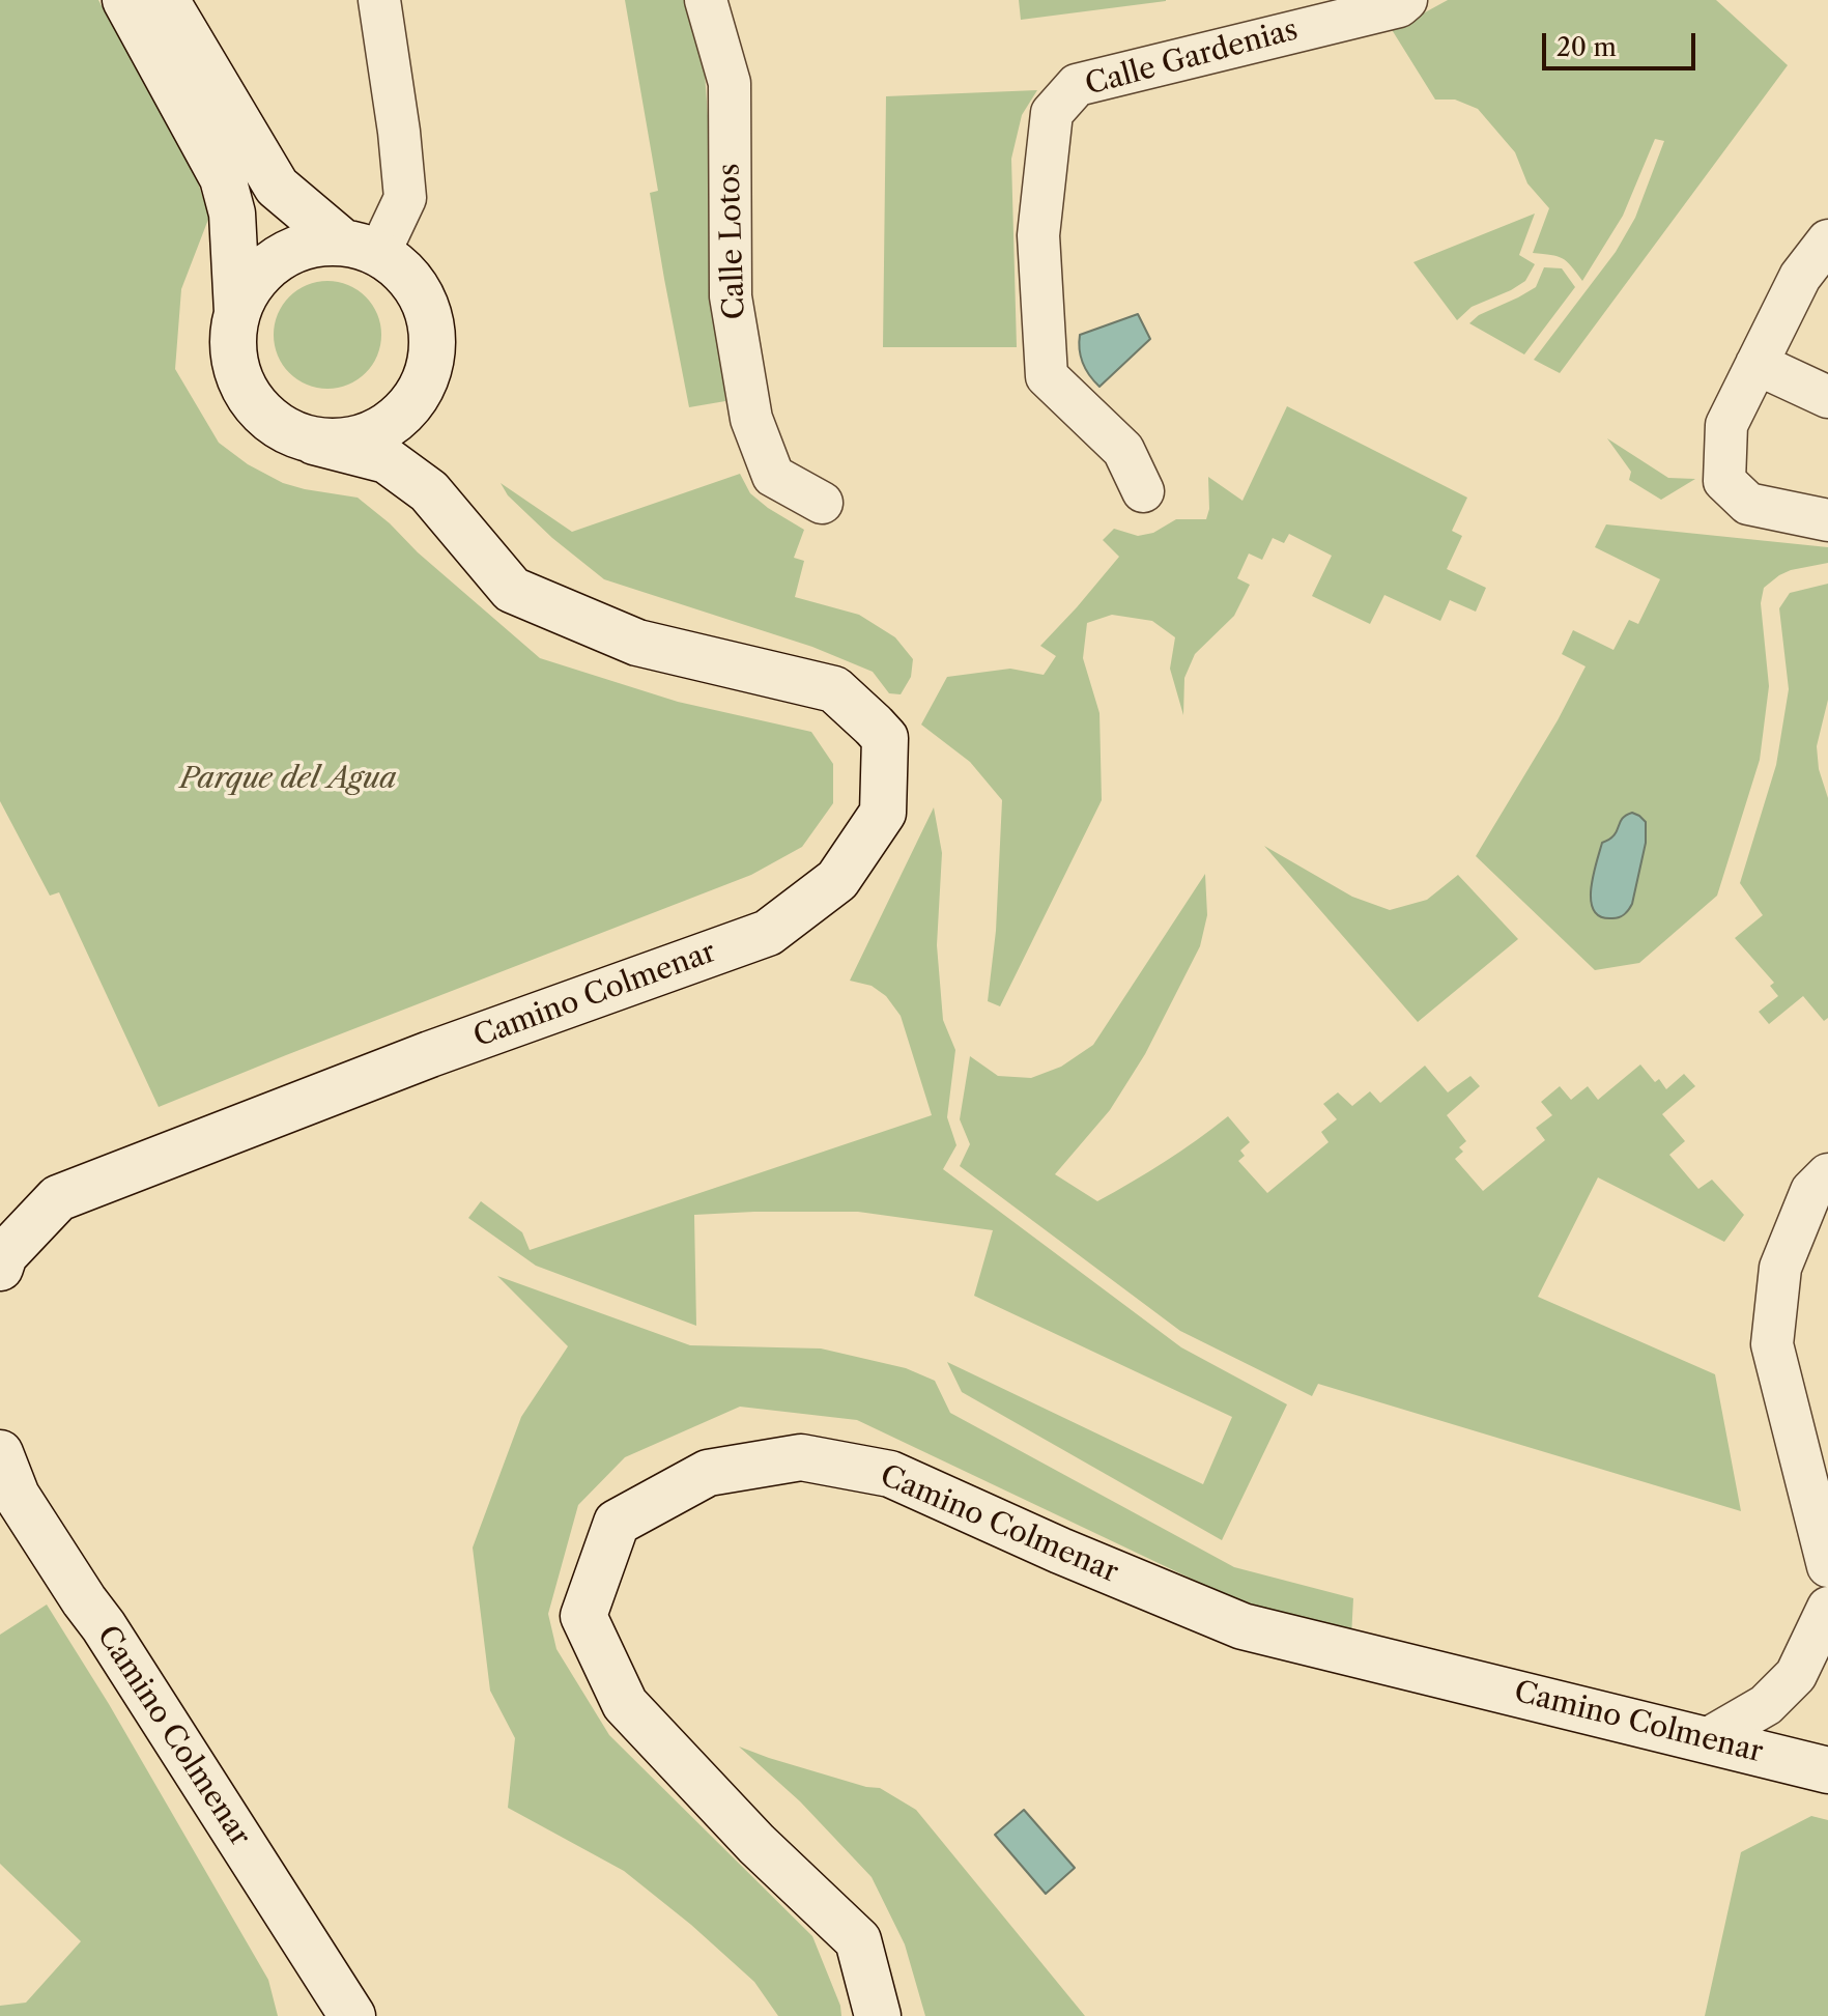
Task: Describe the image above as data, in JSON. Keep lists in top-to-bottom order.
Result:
{
  "streets": {
    "main road": ["Camino Colmenar"],
    "street": ["Calle Gardenias", "Calle Lotos"]
  },
  "parks": ["Parque del Agua"],
  "scale_bar": "20 m"
}
